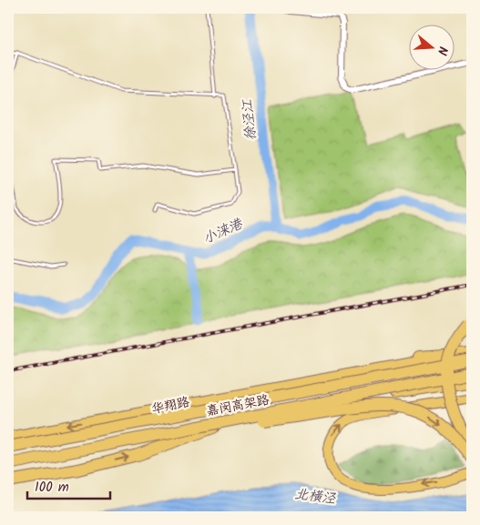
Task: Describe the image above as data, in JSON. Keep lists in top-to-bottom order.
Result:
{
  "streets": {
    "highway": ["嘉闵高架路"],
    "main road": ["华翔路"]
  },
  "crossings": [
    ["华翔路", "嘉闵高架路"]
  ],
  "water": ["徐泾江", "小涞港", "北横泾"],
  "scale_bar": "100 m",
  "north": "right"
}
